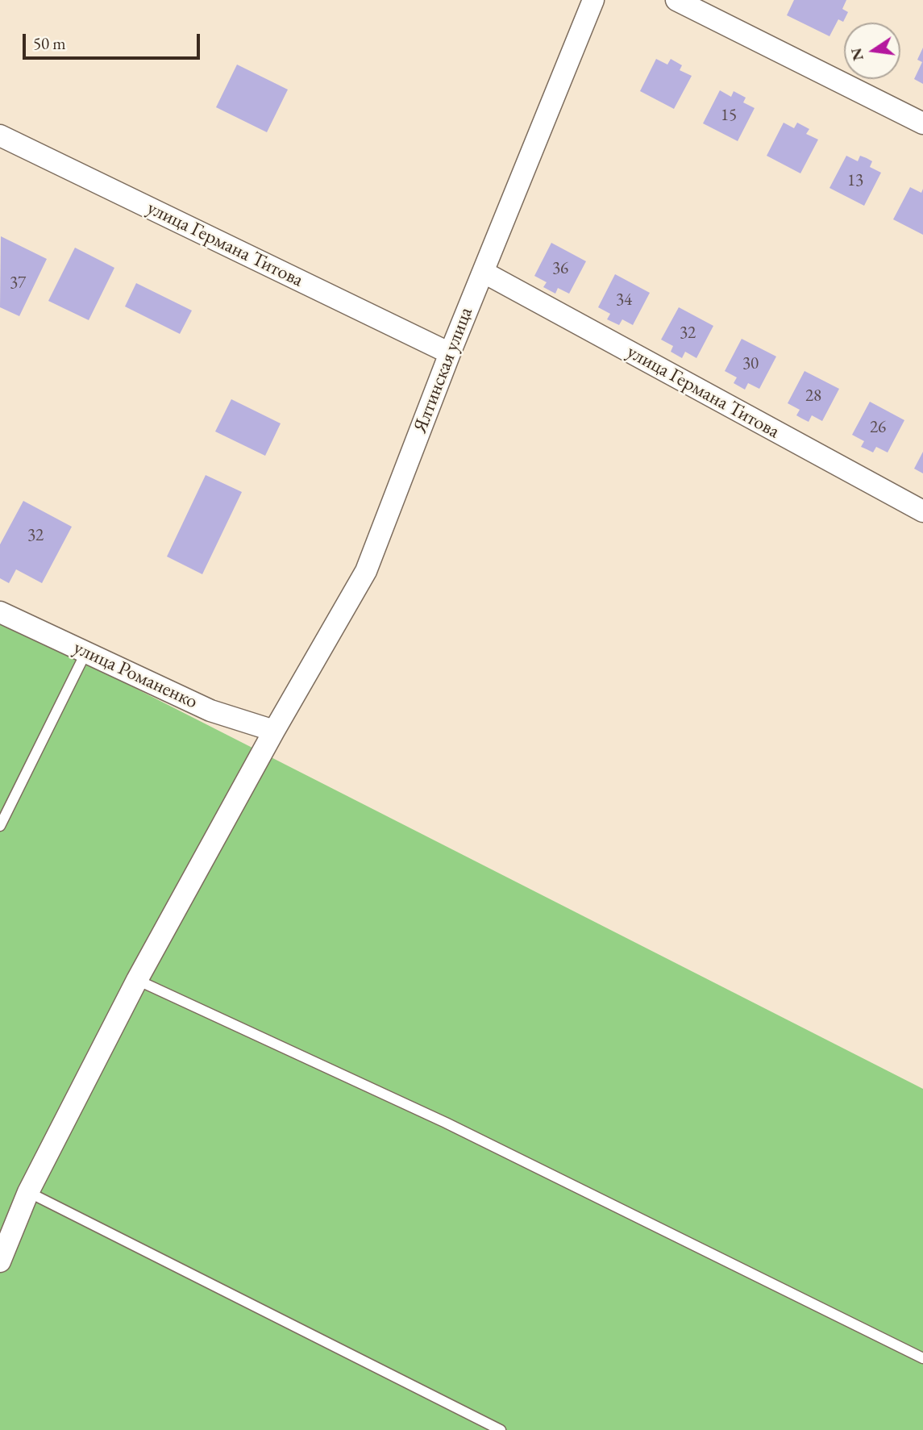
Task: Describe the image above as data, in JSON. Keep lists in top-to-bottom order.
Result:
{
  "streets": {
    "street": ["улица Германа Титова", "Ялтинская улица", "улица Романенко"]
  },
  "crossings": [
    ["улица Германа Титова", "Ялтинская улица"],
    ["Ялтинская улица", "улица Романенко"]
  ],
  "house_numbers": [
    "15",
    "13",
    "36",
    "37",
    "34",
    "32",
    "30",
    "28",
    "26",
    "32"
  ],
  "scale_bar": "50 m",
  "north": "left"
}
